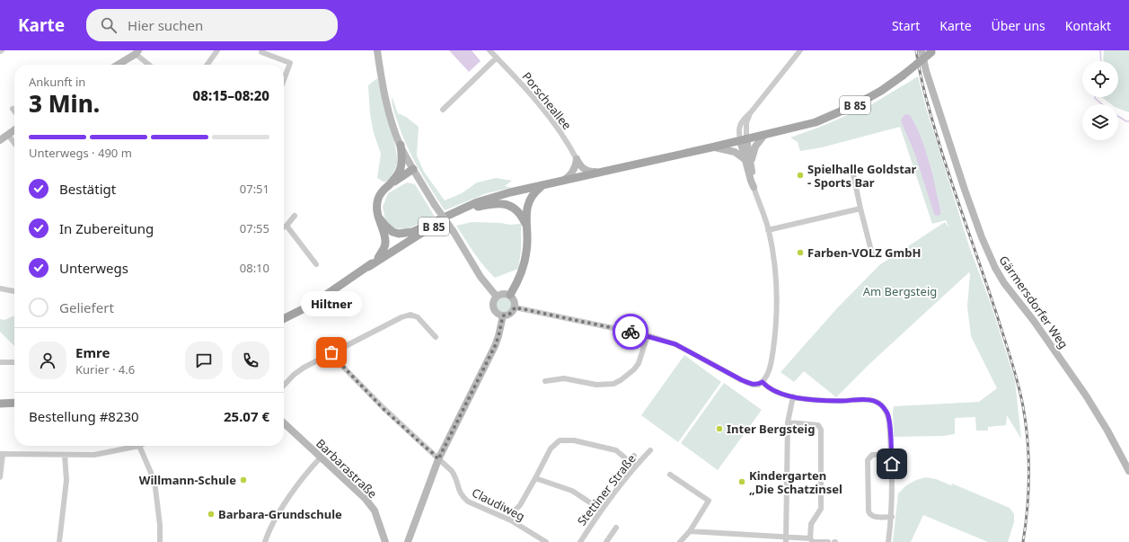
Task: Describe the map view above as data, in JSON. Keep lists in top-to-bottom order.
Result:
{
  "streets": {
    "main road": ["B 85"],
    "street": [
      "Porscheallee",
      "Gärmersdorfer Weg",
      "Barbarastraße",
      "Stettiner Straße",
      "Claudiweg"
    ]
  },
  "parks": ["Am Bergsteig"],
  "places": [
    "Spielhalle Goldstar - Sports Bar",
    "Farben-VOLZ GmbH",
    "Hiltner",
    "Inter Bergsteig",
    "Willmann-Schule",
    "Kindergarten „Die Schatzinsel",
    "Barbara-Grundschule"
  ],
  "page": {
    "header": "Karte",
    "search": "Hier suchen",
    "nav": [
      "Start",
      "Karte",
      "Über uns",
      "Kontakt"
    ],
    "heading": ["3 Min.", "Ankunft in", "08:15–08:20"],
    "panel": [
      "Emre",
      "Kurier · 4.6",
      "Bestellung #8230",
      "25.07 €"
    ],
    "bar": "Unterwegs · 490 m",
    "list": [
      ["Bestätigt", "07:51"],
      ["In Zubereitung", "07:55"],
      ["Unterwegs", "08:10"],
      "Geliefert"
    ],
    "bubble": "Hiltner"
  }
}
